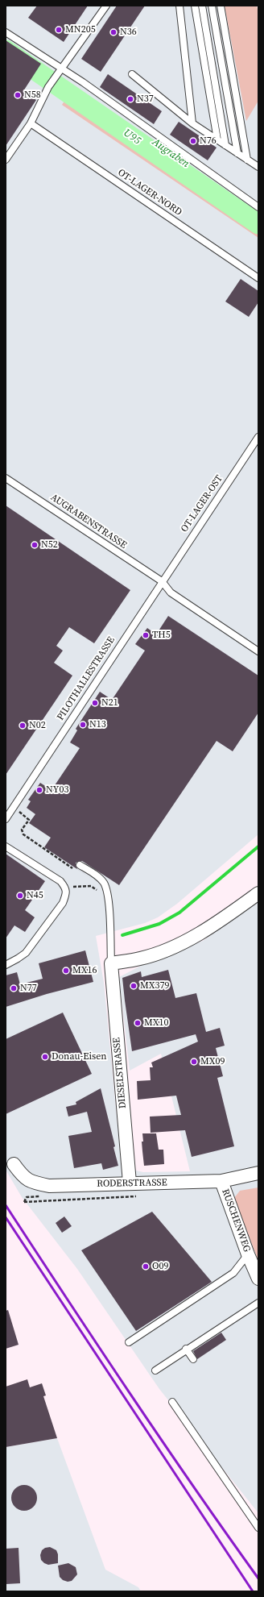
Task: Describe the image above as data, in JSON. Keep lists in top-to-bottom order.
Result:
{
  "streets": {
    "street": ["DIESELSTRASSE", "RODERSTRASSE", "RUSCHENWEG"],
    "lane": [
      "OT-LAGER-NORD",
      "OT-LAGER-OST",
      "AUGRABENSTRASSE",
      "PILOTHALLESTRASSE"
    ]
  },
  "crossings": [
    ["OT-LAGER-OST", "AUGRABENSTRASSE"],
    ["OT-LAGER-OST", "PILOTHALLESTRASSE"],
    ["AUGRABENSTRASSE", "PILOTHALLESTRASSE"],
    ["DIESELSTRASSE", "RODERSTRASSE"],
    ["RODERSTRASSE", "RUSCHENWEG"]
  ],
  "water": ["U95", "Augraben"],
  "places": [
    "MN205",
    "N36",
    "N58",
    "N37",
    "N76",
    "N52",
    "TH5",
    "N21",
    "N13",
    "N02",
    "NY03",
    "N45",
    "MX16",
    "MX379",
    "N77",
    "MX10",
    "Donau-Eisen",
    "MX09",
    "O09"
  ]
}
